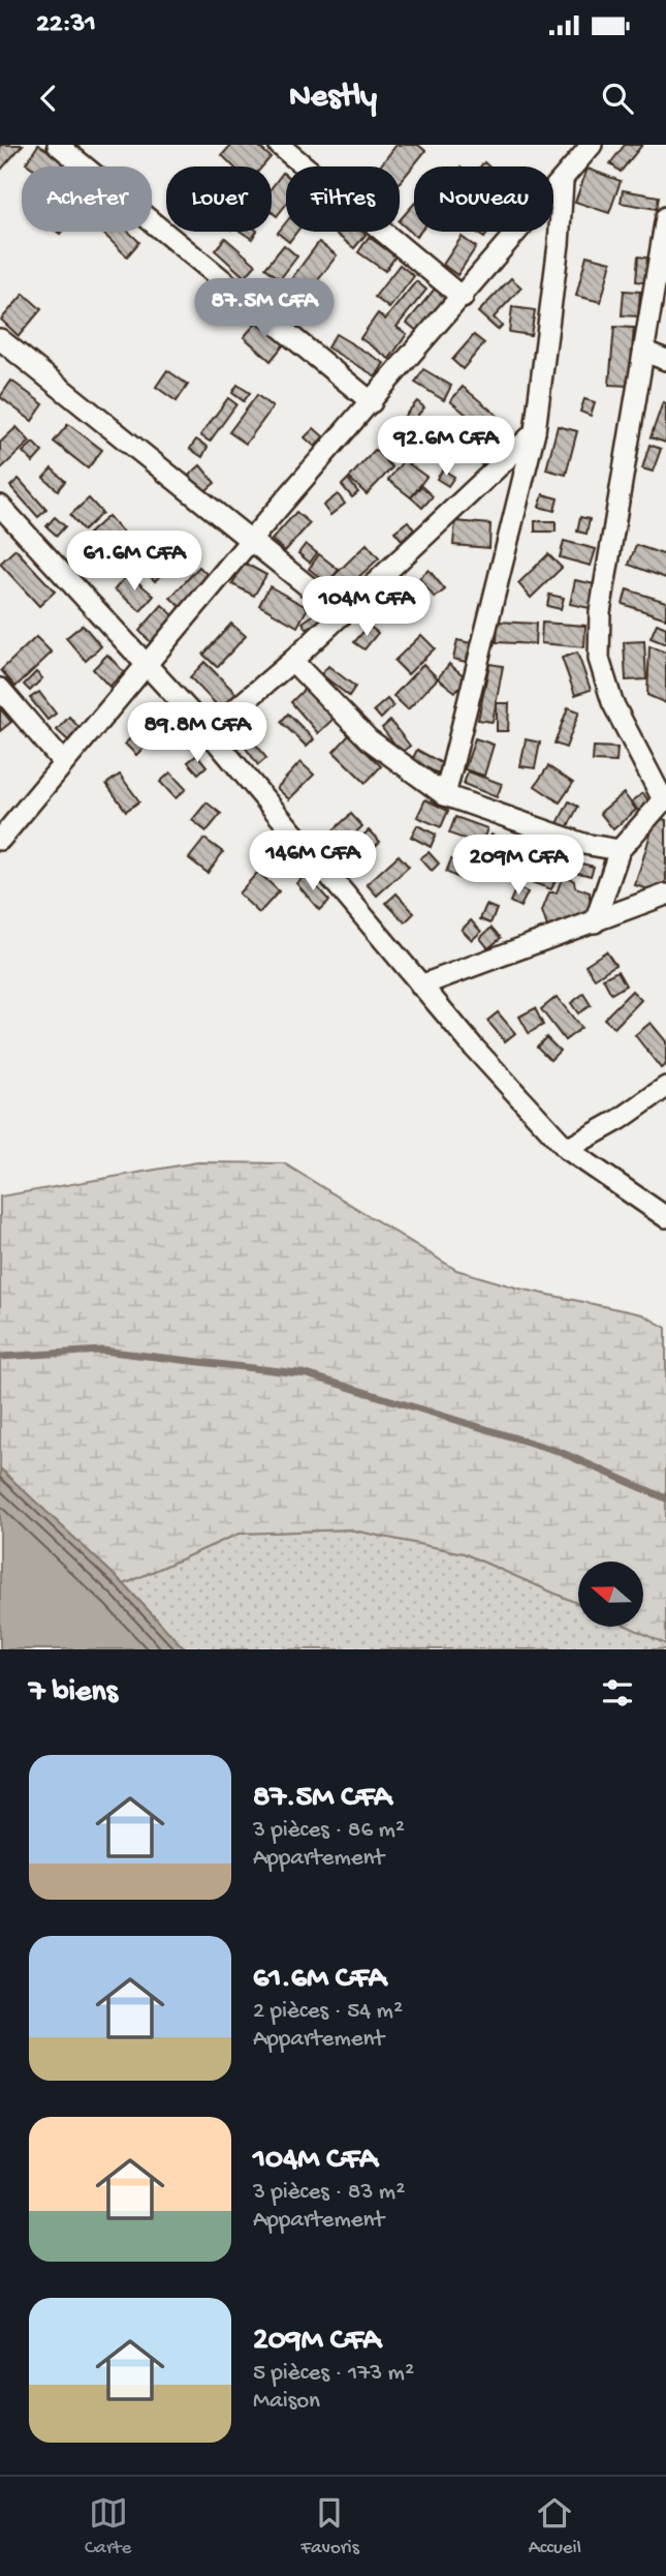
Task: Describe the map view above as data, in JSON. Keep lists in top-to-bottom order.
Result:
{
  "north": "left",
  "page": {
    "status": "22:31",
    "header": "Nestly",
    "chip": [
      "Acheter",
      "Louer",
      "Filtres",
      "Nouveau"
    ],
    "price": [
      "87.5M CFA",
      "92.6M CFA",
      "61.6M CFA",
      "104M CFA",
      "89.8M CFA",
      "146M CFA",
      "209M CFA"
    ],
    "heading": "7 biens",
    "list": [
      {
        "name": "87.5M CFA",
        "note": "3 pièces · 86 m² · Appartement"
      },
      {
        "name": "61.6M CFA",
        "note": "2 pièces · 54 m² · Appartement"
      },
      {
        "name": "104M CFA",
        "note": "3 pièces · 83 m² · Appartement"
      },
      {
        "name": "209M CFA",
        "note": "5 pièces · 173 m² · Maison"
      }
    ],
    "tabs": ["Carte", "Favoris", "Accueil"]
  }
}
